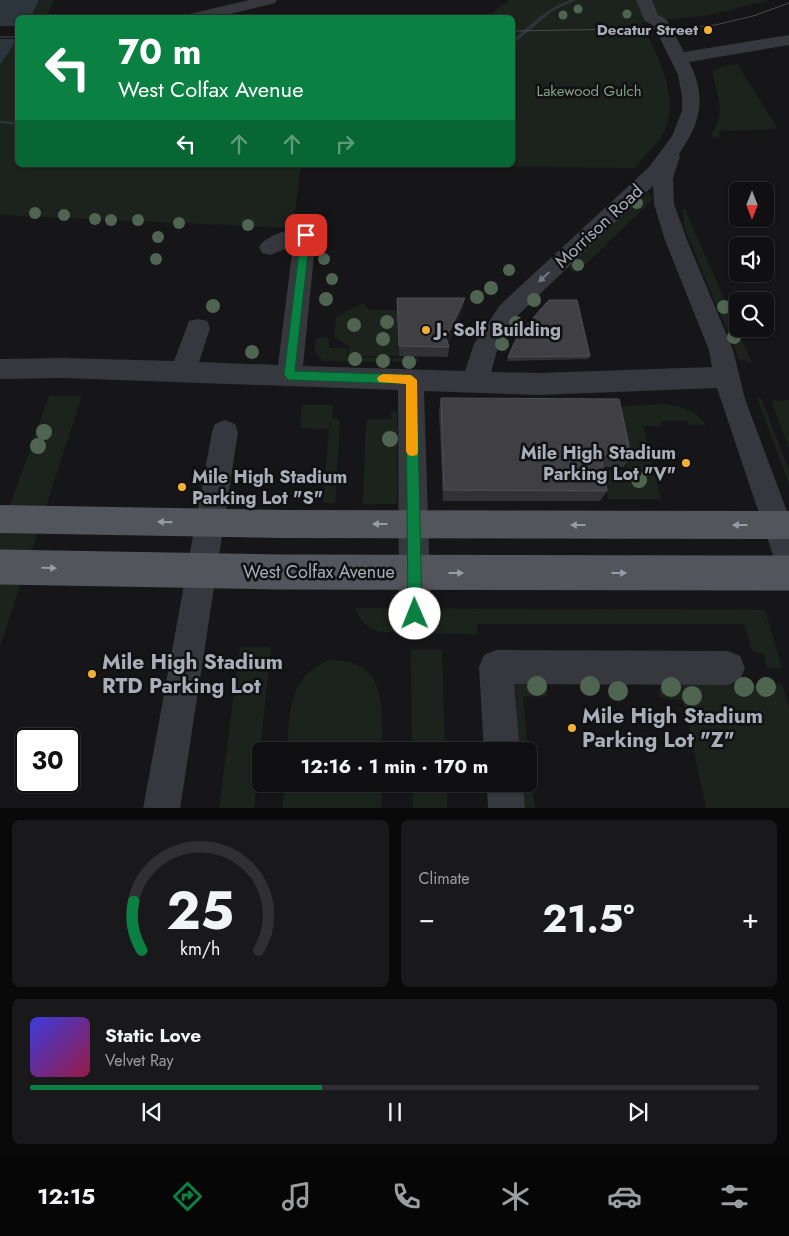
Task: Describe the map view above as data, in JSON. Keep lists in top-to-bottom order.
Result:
{
  "streets": {
    "main road": ["West Colfax Avenue"],
    "street": ["Morrison Road"]
  },
  "one_way": ["Morrison Road"],
  "parks": ["Lakewood Gulch"],
  "places": [
    "Decatur Street",
    "J. Solf Building",
    "Mile High Stadium Parking Lot \"V\"",
    "Mile High Stadium Parking Lot \"S\"",
    "Mile High Stadium RTD Parking Lot",
    "Mile High Stadium Parking Lot \"Z\""
  ],
  "north": "bottom",
  "page": {
    "turn": ["70 m", "West Colfax Avenue"],
    "limit": "30",
    "trip": "12:16 · 1 min · 170 m",
    "tile": "Climate",
    "heat": ["−", "21.5°", "+"],
    "song": ["Static Love", "Velvet Ray"],
    "tabs": "12:15",
    "gauge": ["25", "km/h"]
  }
}
